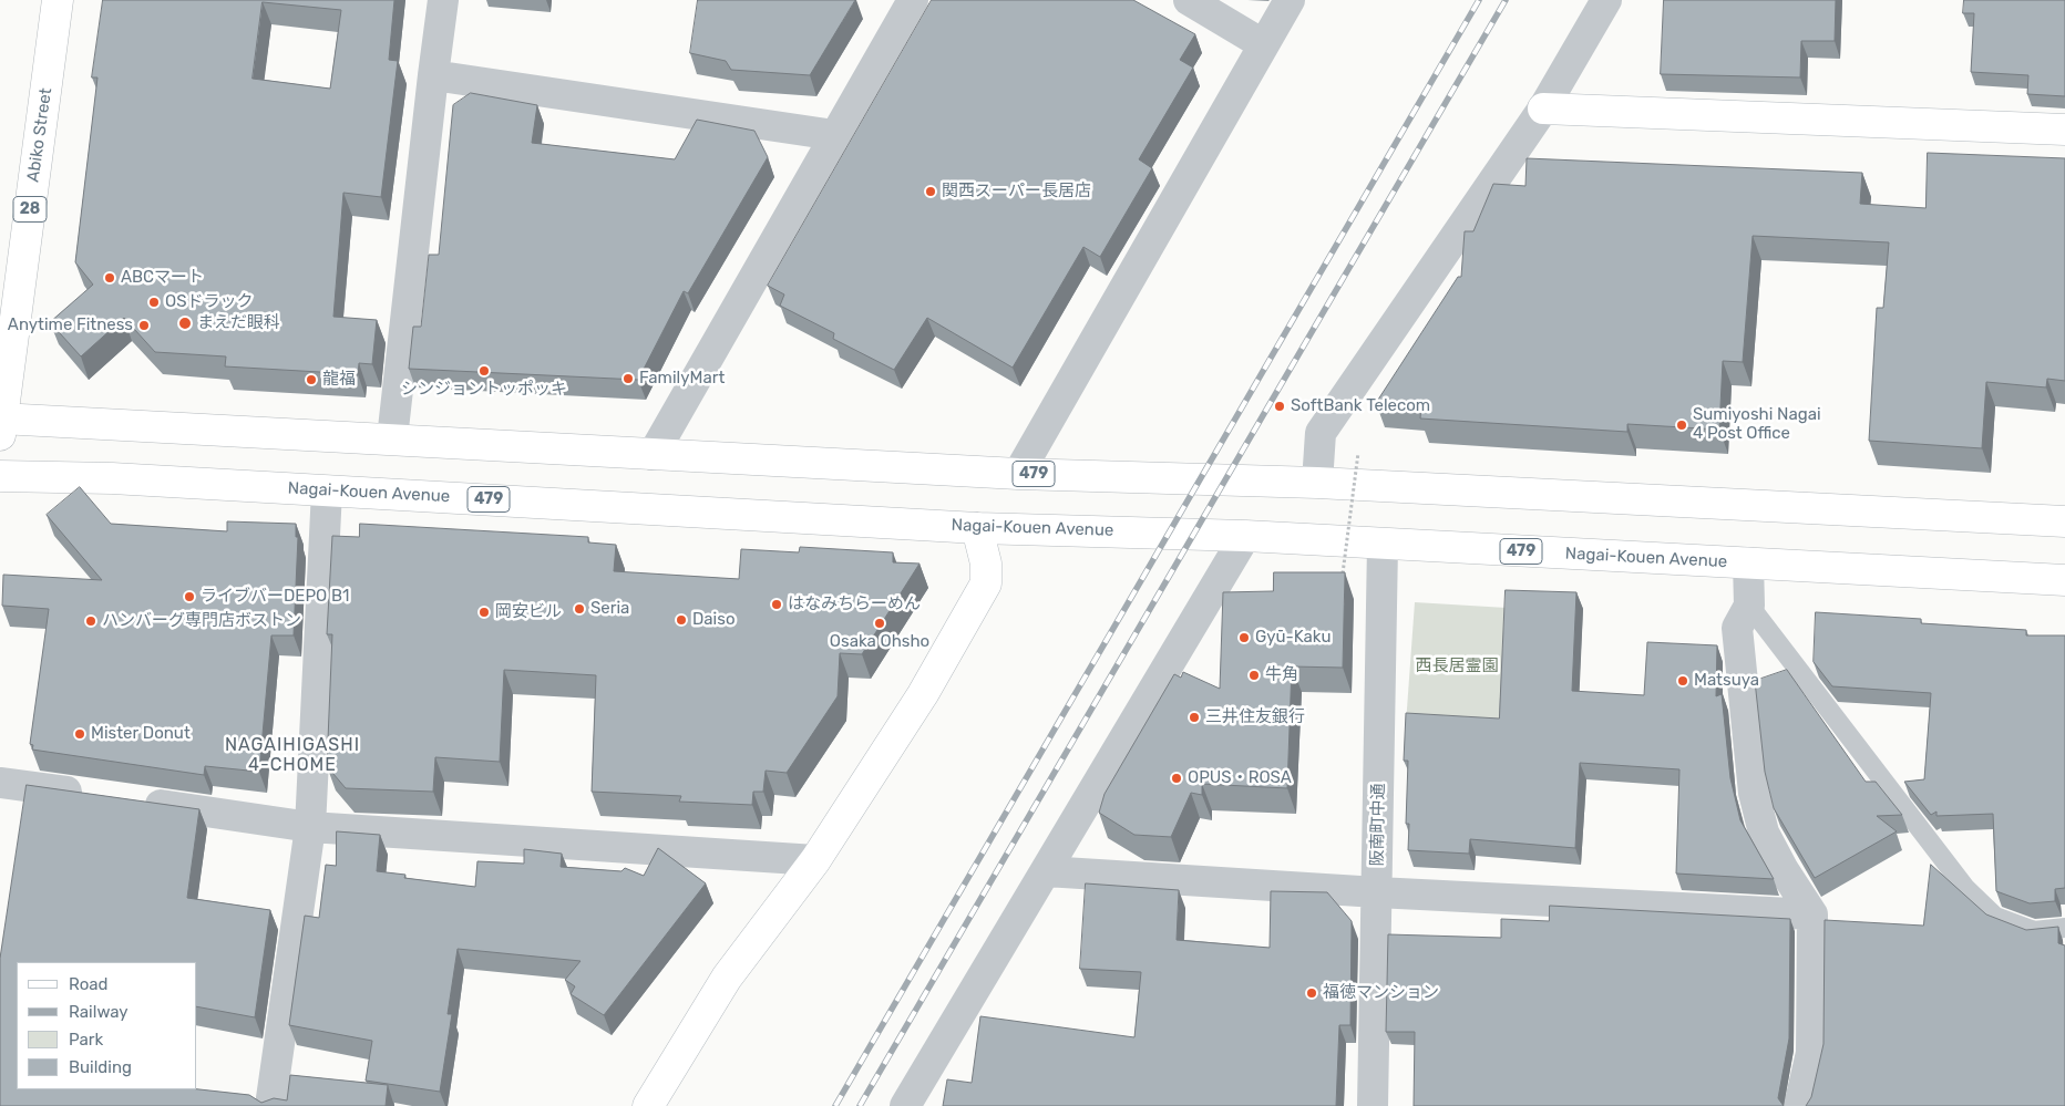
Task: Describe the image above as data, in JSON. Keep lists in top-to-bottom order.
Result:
{
  "streets": {
    "main road": [
      "Abiko Street",
      "28",
      "479",
      "Nagai-Kouen Avenue"
    ],
    "street": ["阪南町中通"]
  },
  "crossings": [
    ["Abiko Street", "479"],
    ["Nagai-Kouen Avenue", "阪南町中通"]
  ],
  "districts": ["NAGAIHIGASHI 4-CHOME"],
  "parks": ["西長居霊園"],
  "places": [
    "関西スーパー長居店",
    "ABCマート",
    "OSドラック",
    "まえだ眼科",
    "Anytime Fitness",
    "シンジョントッポッキ",
    "FamilyMart",
    "龍福",
    "SoftBank Telecom",
    "Sumiyoshi Nagai 4 Post Office",
    "ライブバーDEPO B1",
    "はなみちらーめん",
    "Seria",
    "岡安ビル",
    "Daiso",
    "ハンバーグ専門店ボストン",
    "Osaka Ohsho",
    "Gyū-Kaku",
    "牛角",
    "Matsuya",
    "三井住友銀行",
    "Mister Donut",
    "OPUS・ROSA",
    "福徳マンション"
  ],
  "legend": [
    "Road",
    "Railway",
    "Park",
    "Building"
  ]
}
